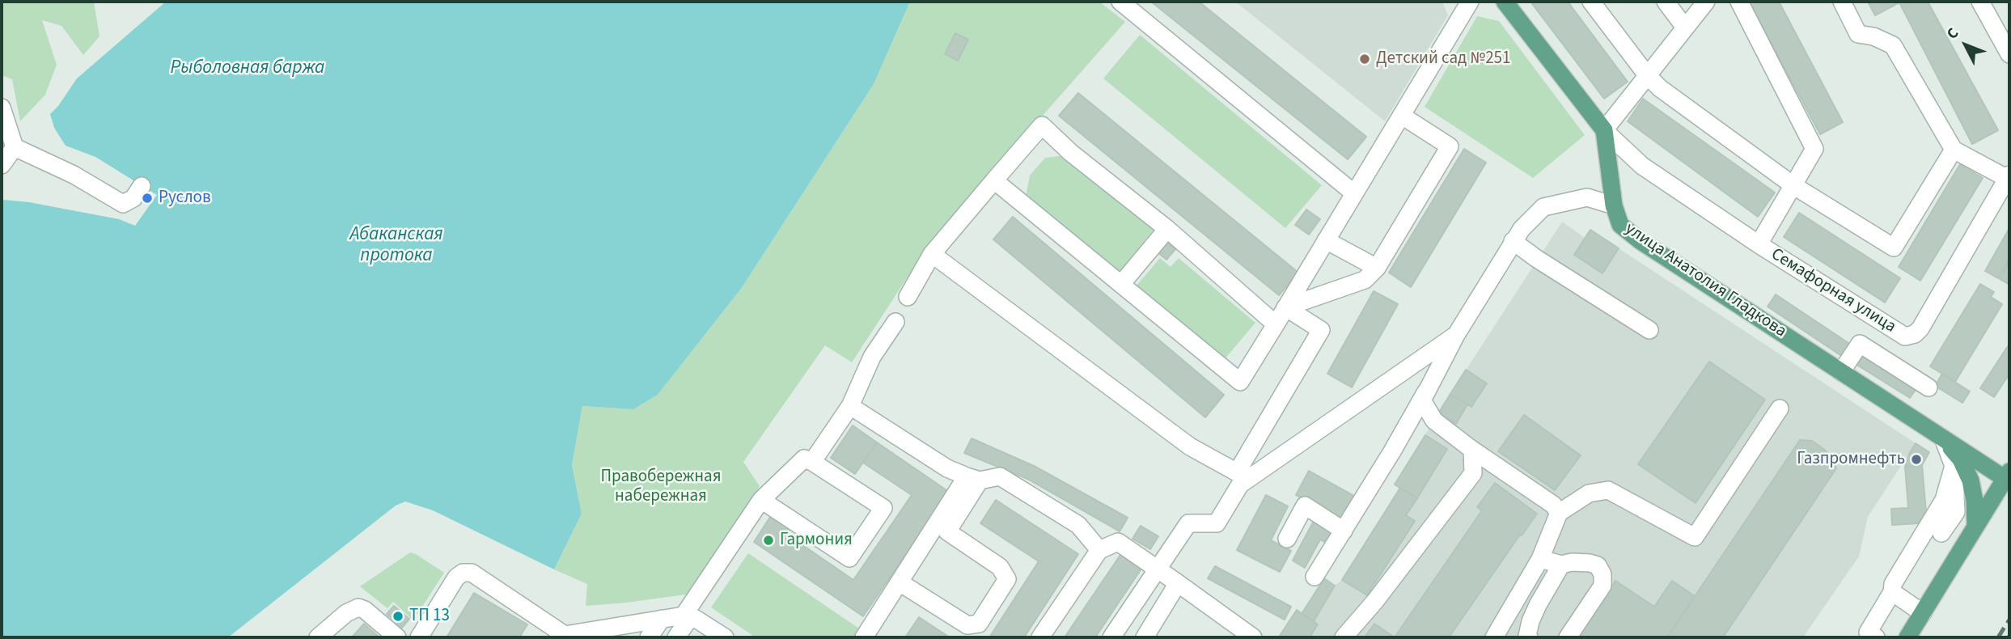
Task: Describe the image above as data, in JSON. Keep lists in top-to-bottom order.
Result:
{
  "streets": {
    "main road": ["улица Анатолия Гладкова"],
    "street": ["Семафорная улица"]
  },
  "crossings": [
    ["улица Анатолия Гладкова", "Семафорная улица"]
  ],
  "water": ["Рыболовная баржа", "Абаканская протока"],
  "parks": ["Правобережная набережная"],
  "places": [
    "Детский сад №251",
    "Руслов",
    "Газпромнефть",
    "Гармония",
    "ТП 13"
  ],
  "north": "top left"
}
